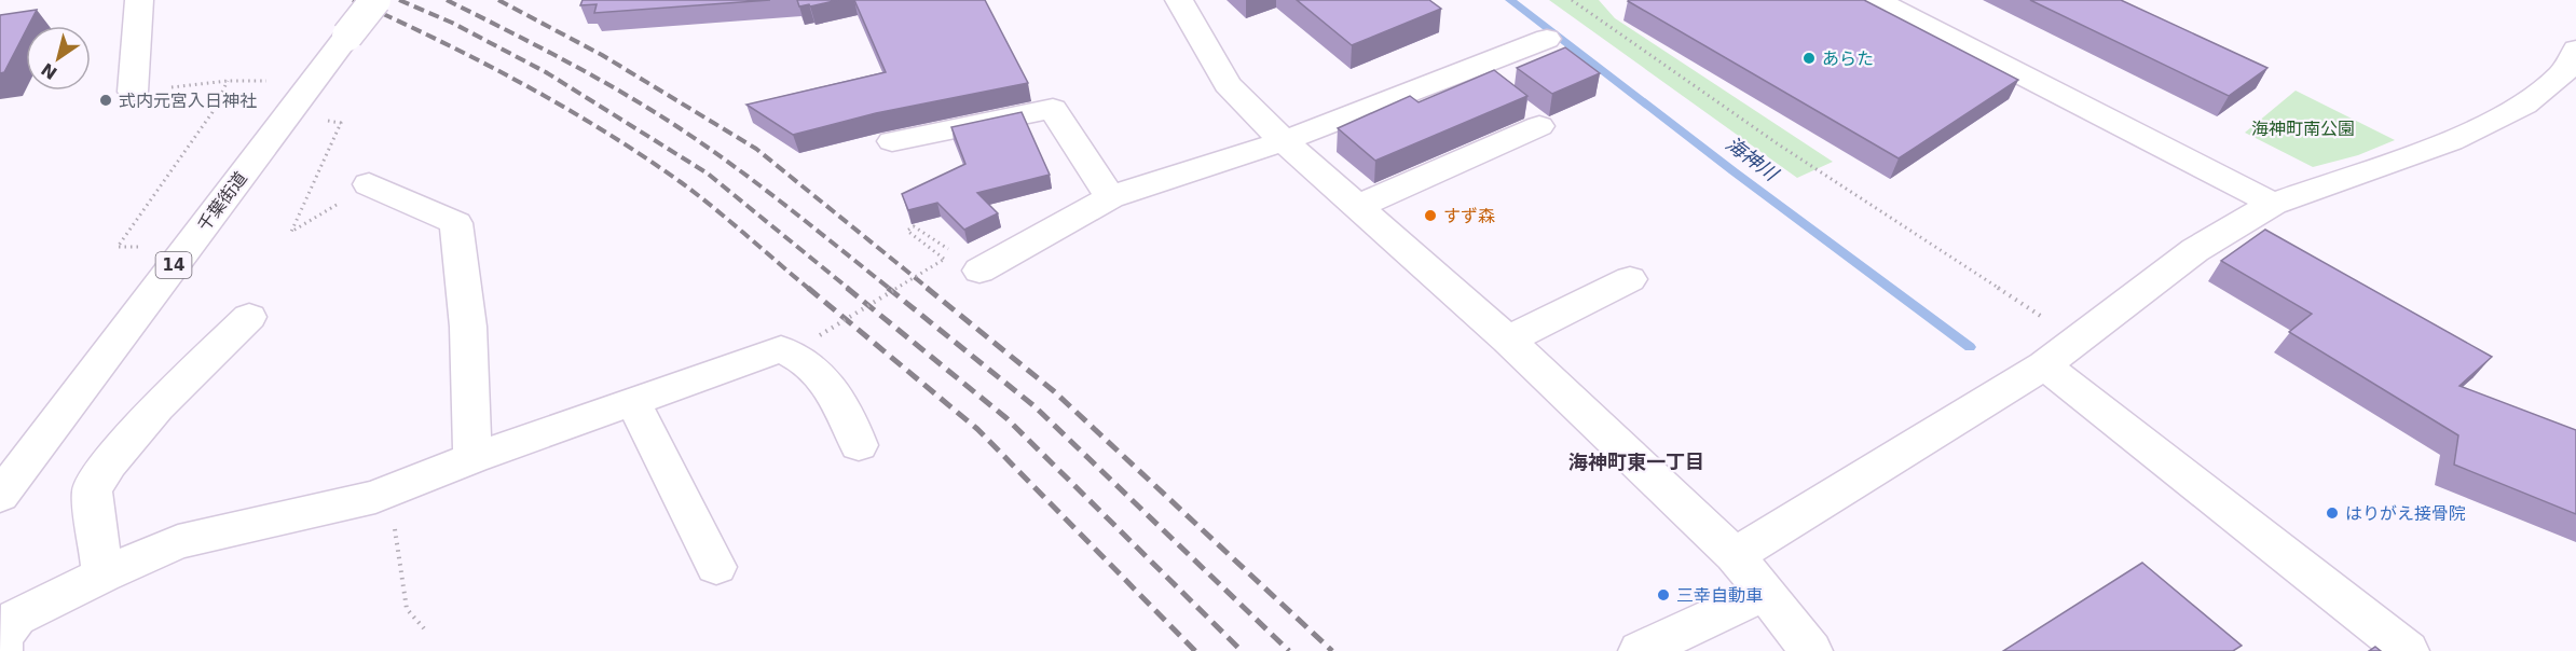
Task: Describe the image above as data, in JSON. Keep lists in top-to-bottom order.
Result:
{
  "streets": {
    "main road": ["千葉街道", "14"]
  },
  "districts": ["海神町東一丁目"],
  "water": ["海神川"],
  "parks": ["海神町南公園"],
  "places": [
    "あらた",
    "式内元宮入日神社",
    "すず森",
    "はりがえ接骨院",
    "三幸自動車"
  ],
  "north": "bottom left"
}
